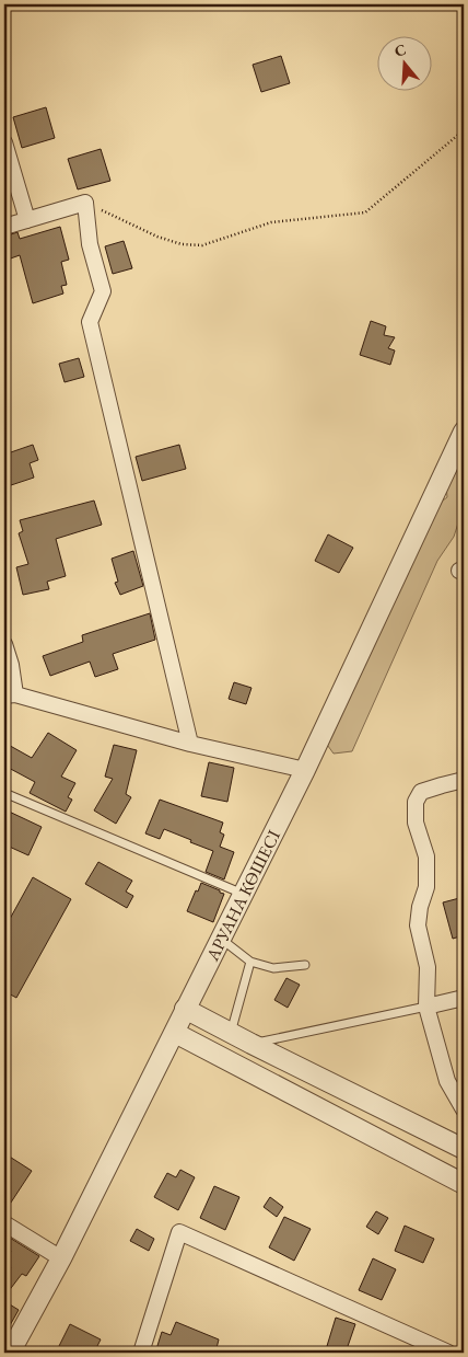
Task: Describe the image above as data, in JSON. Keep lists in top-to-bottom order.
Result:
{
  "streets": {
    "street": ["АРУАНА КӨШЕСІ"]
  },
  "north": "top"
}
